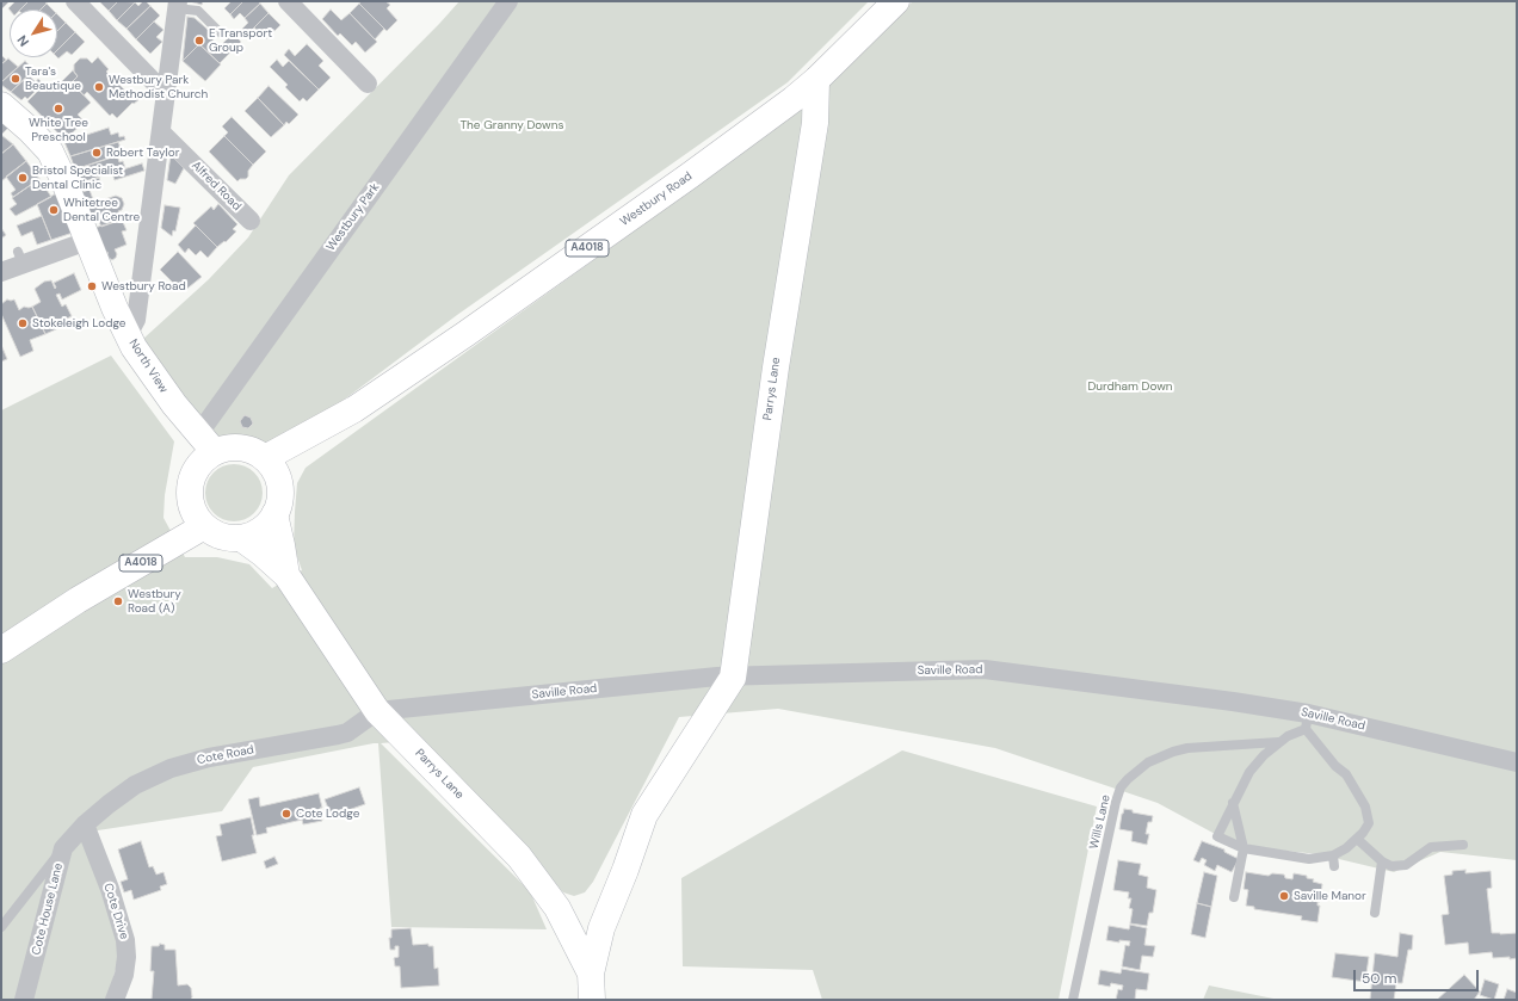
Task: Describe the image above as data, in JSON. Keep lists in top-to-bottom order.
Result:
{
  "streets": {
    "main road": [
      "Westbury Road",
      "A4018",
      "North View",
      "Parrys Lane"
    ],
    "street": [
      "Alfred Road",
      "Westbury Park",
      "Saville Road",
      "Cote Road",
      "Cote House Lane",
      "Cote Drive"
    ],
    "lane": ["Wills Lane"]
  },
  "crossings": [
    ["Westbury Road", "Westbury Park"],
    ["Westbury Road", "A4018"],
    ["Westbury Road", "North View"],
    ["Westbury Road", "Parrys Lane"],
    ["Westbury Park", "A4018"],
    ["Westbury Park", "North View"],
    ["Westbury Park", "Parrys Lane"],
    ["A4018", "North View"],
    ["A4018", "Parrys Lane"],
    ["North View", "Parrys Lane"],
    ["Parrys Lane", "Saville Road"],
    ["Parrys Lane", "Cote Road"],
    ["Saville Road", "Cote Road"],
    ["Saville Road", "Wills Lane"],
    ["Cote Road", "Cote House Lane"],
    ["Cote Road", "Cote Drive"],
    ["Cote House Lane", "Cote Drive"]
  ],
  "parks": ["The Granny Downs", "Durdham Down"],
  "places": [
    "E Transport Group",
    "Tara's Beautique",
    "Westbury Park Methodist Church",
    "White Tree Preschool",
    "Robert Taylor",
    "Bristol Specialist Dental Clinic",
    "Whitetree Dental Centre",
    "Westbury Road",
    "Stokeleigh Lodge",
    "Westbury Road (A)",
    "Cote Lodge",
    "Saville Manor"
  ],
  "scale_bar": "50 m",
  "north": "bottom left"
}
